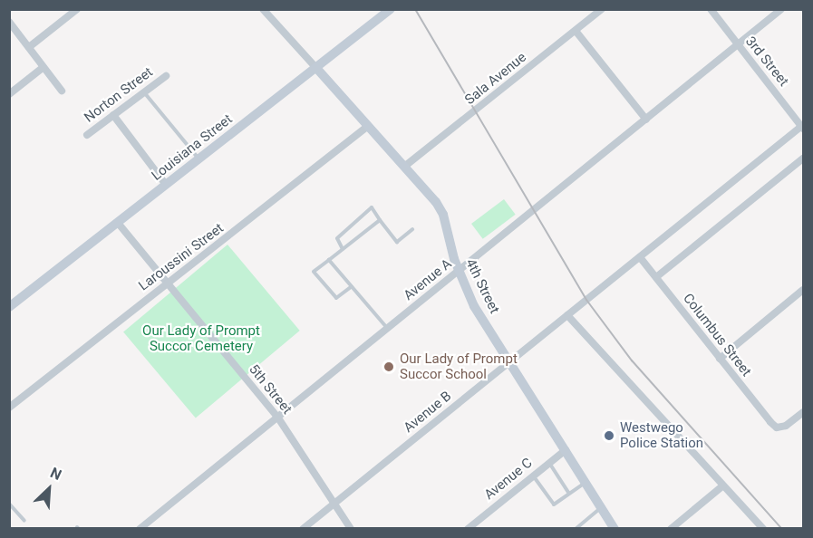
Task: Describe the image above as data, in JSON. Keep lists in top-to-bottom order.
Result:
{
  "streets": {
    "main road": ["Louisiana Street", "4th Street"],
    "street": [
      "3rd Street",
      "Sala Avenue",
      "Norton Street",
      "Laroussini Street",
      "Avenue A",
      "Columbus Street",
      "5th Street",
      "Avenue B",
      "Avenue C"
    ]
  },
  "crossings": [
    ["3rd Street", "Avenue A"],
    ["Sala Avenue", "4th Street"],
    ["Louisiana Street", "4th Street"],
    ["Louisiana Street", "5th Street"],
    ["Laroussini Street", "4th Street"],
    ["Laroussini Street", "5th Street"],
    ["Avenue A", "4th Street"],
    ["Avenue A", "5th Street"],
    ["4th Street", "Avenue B"],
    ["4th Street", "Avenue C"],
    ["Columbus Street", "Avenue B"],
    ["5th Street", "Avenue B"]
  ],
  "parks": ["Our Lady of Prompt Succor Cemetery"],
  "places": ["Our Lady of Prompt Succor School", "Westwego Police Station"],
  "north": "top right"
}
